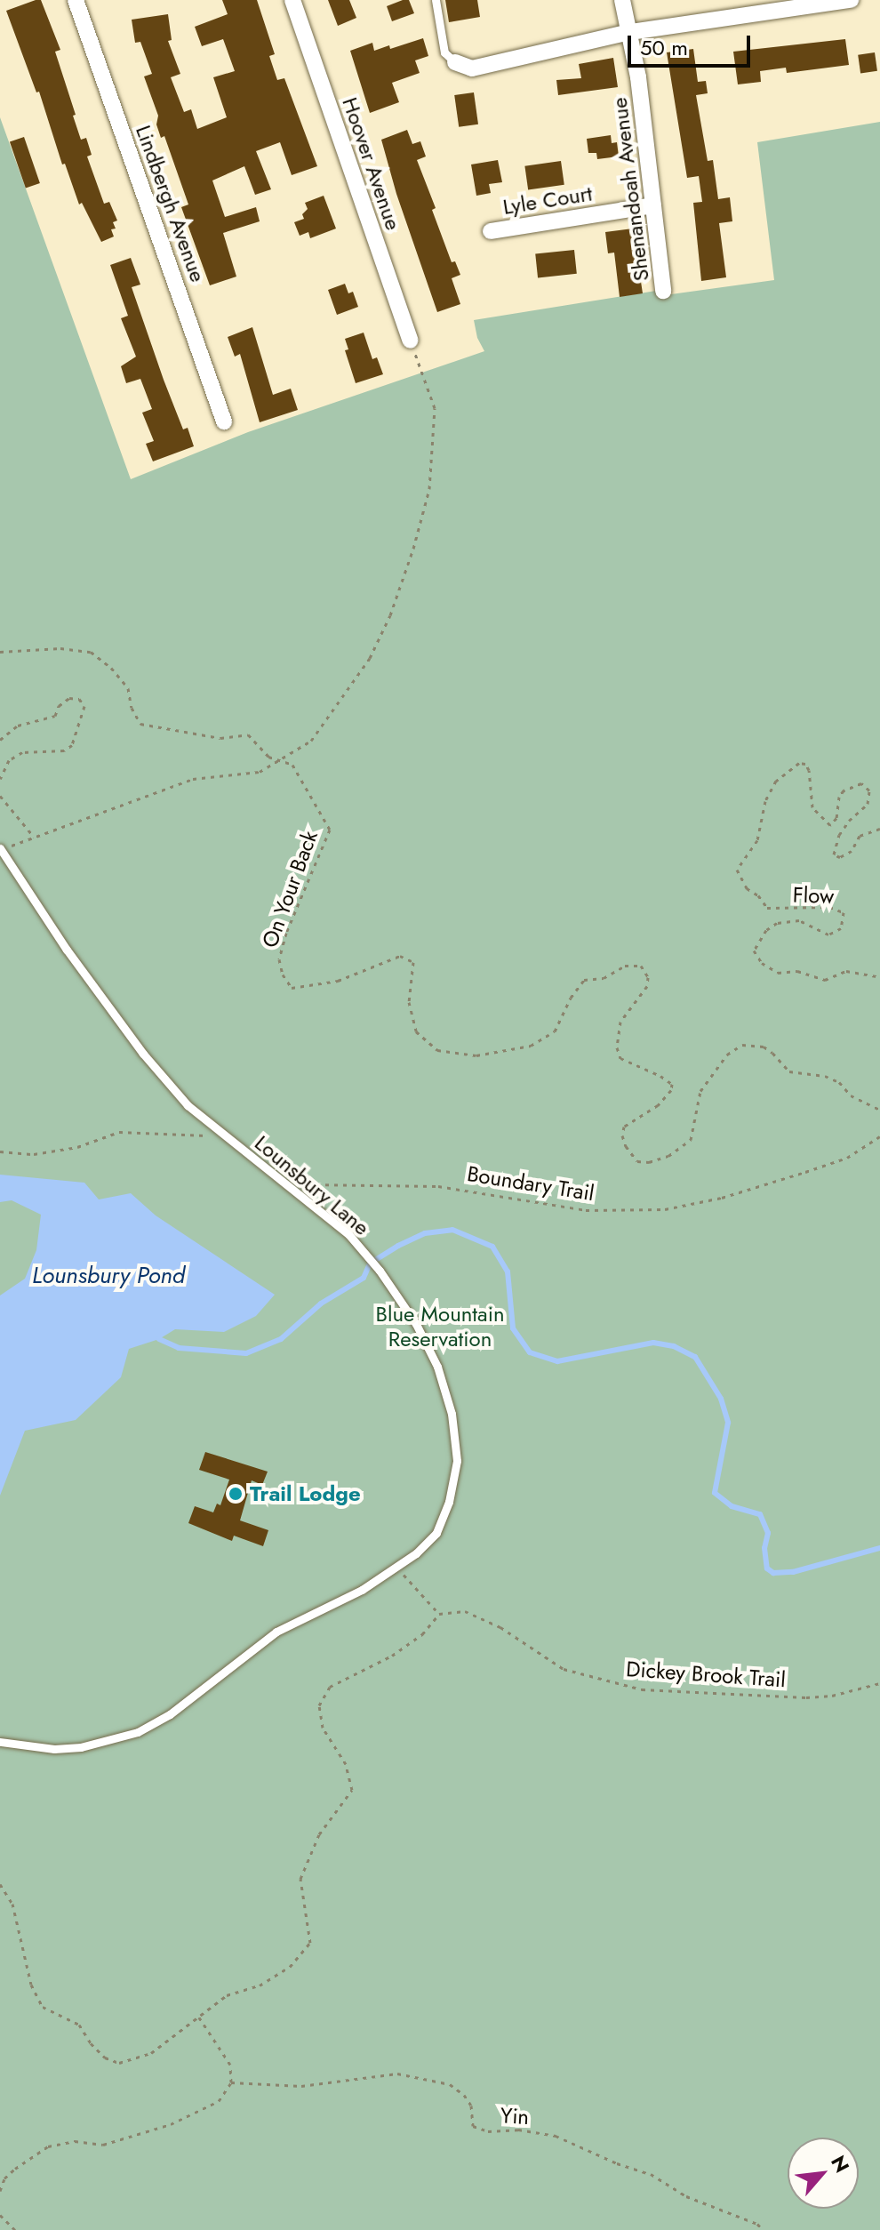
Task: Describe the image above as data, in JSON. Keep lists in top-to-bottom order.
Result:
{
  "streets": {
    "street": [
      "Hoover Avenue",
      "Shenandoah Avenue",
      "Lyle Court",
      "Lindbergh Avenue"
    ],
    "lane": ["Lounsbury Lane"],
    "path": [
      "On Your Back",
      "Flow",
      "Boundary Trail",
      "Dickey Brook Trail",
      "Yin"
    ]
  },
  "crossings": [
    ["Shenandoah Avenue", "Lyle Court"],
    ["Boundary Trail", "Lounsbury Lane"]
  ],
  "water": ["Lounsbury Pond"],
  "parks": ["Blue Mountain Reservation"],
  "places": ["Trail Lodge"],
  "scale_bar": "50 m",
  "north": "top right"
}
